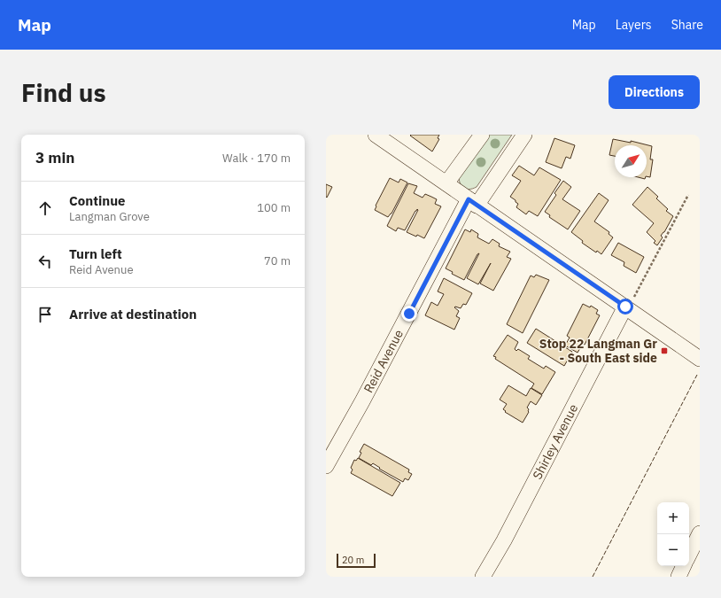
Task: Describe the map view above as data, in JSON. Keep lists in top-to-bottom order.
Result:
{
  "streets": {
    "street": ["Reid Avenue", "Shirley Avenue"]
  },
  "places": {
    "transit": ["Stop 22 Langman Gr - South East side"]
  },
  "scale_bar": "20 m",
  "north": "top right",
  "page": {
    "header": "Map",
    "nav": ["Map", "Layers", "Share"],
    "buttons": "Directions",
    "title": "Find us",
    "heading": ["3 min", "Walk · 170 m"],
    "list": [
      ["Continue", "Langman Grove", "100 m"],
      ["Turn left", "Reid Avenue", "70 m"],
      "Arrive at destination"
    ],
    "map_buttons": ["+", "−"],
    "scale": "20 m"
  }
}
